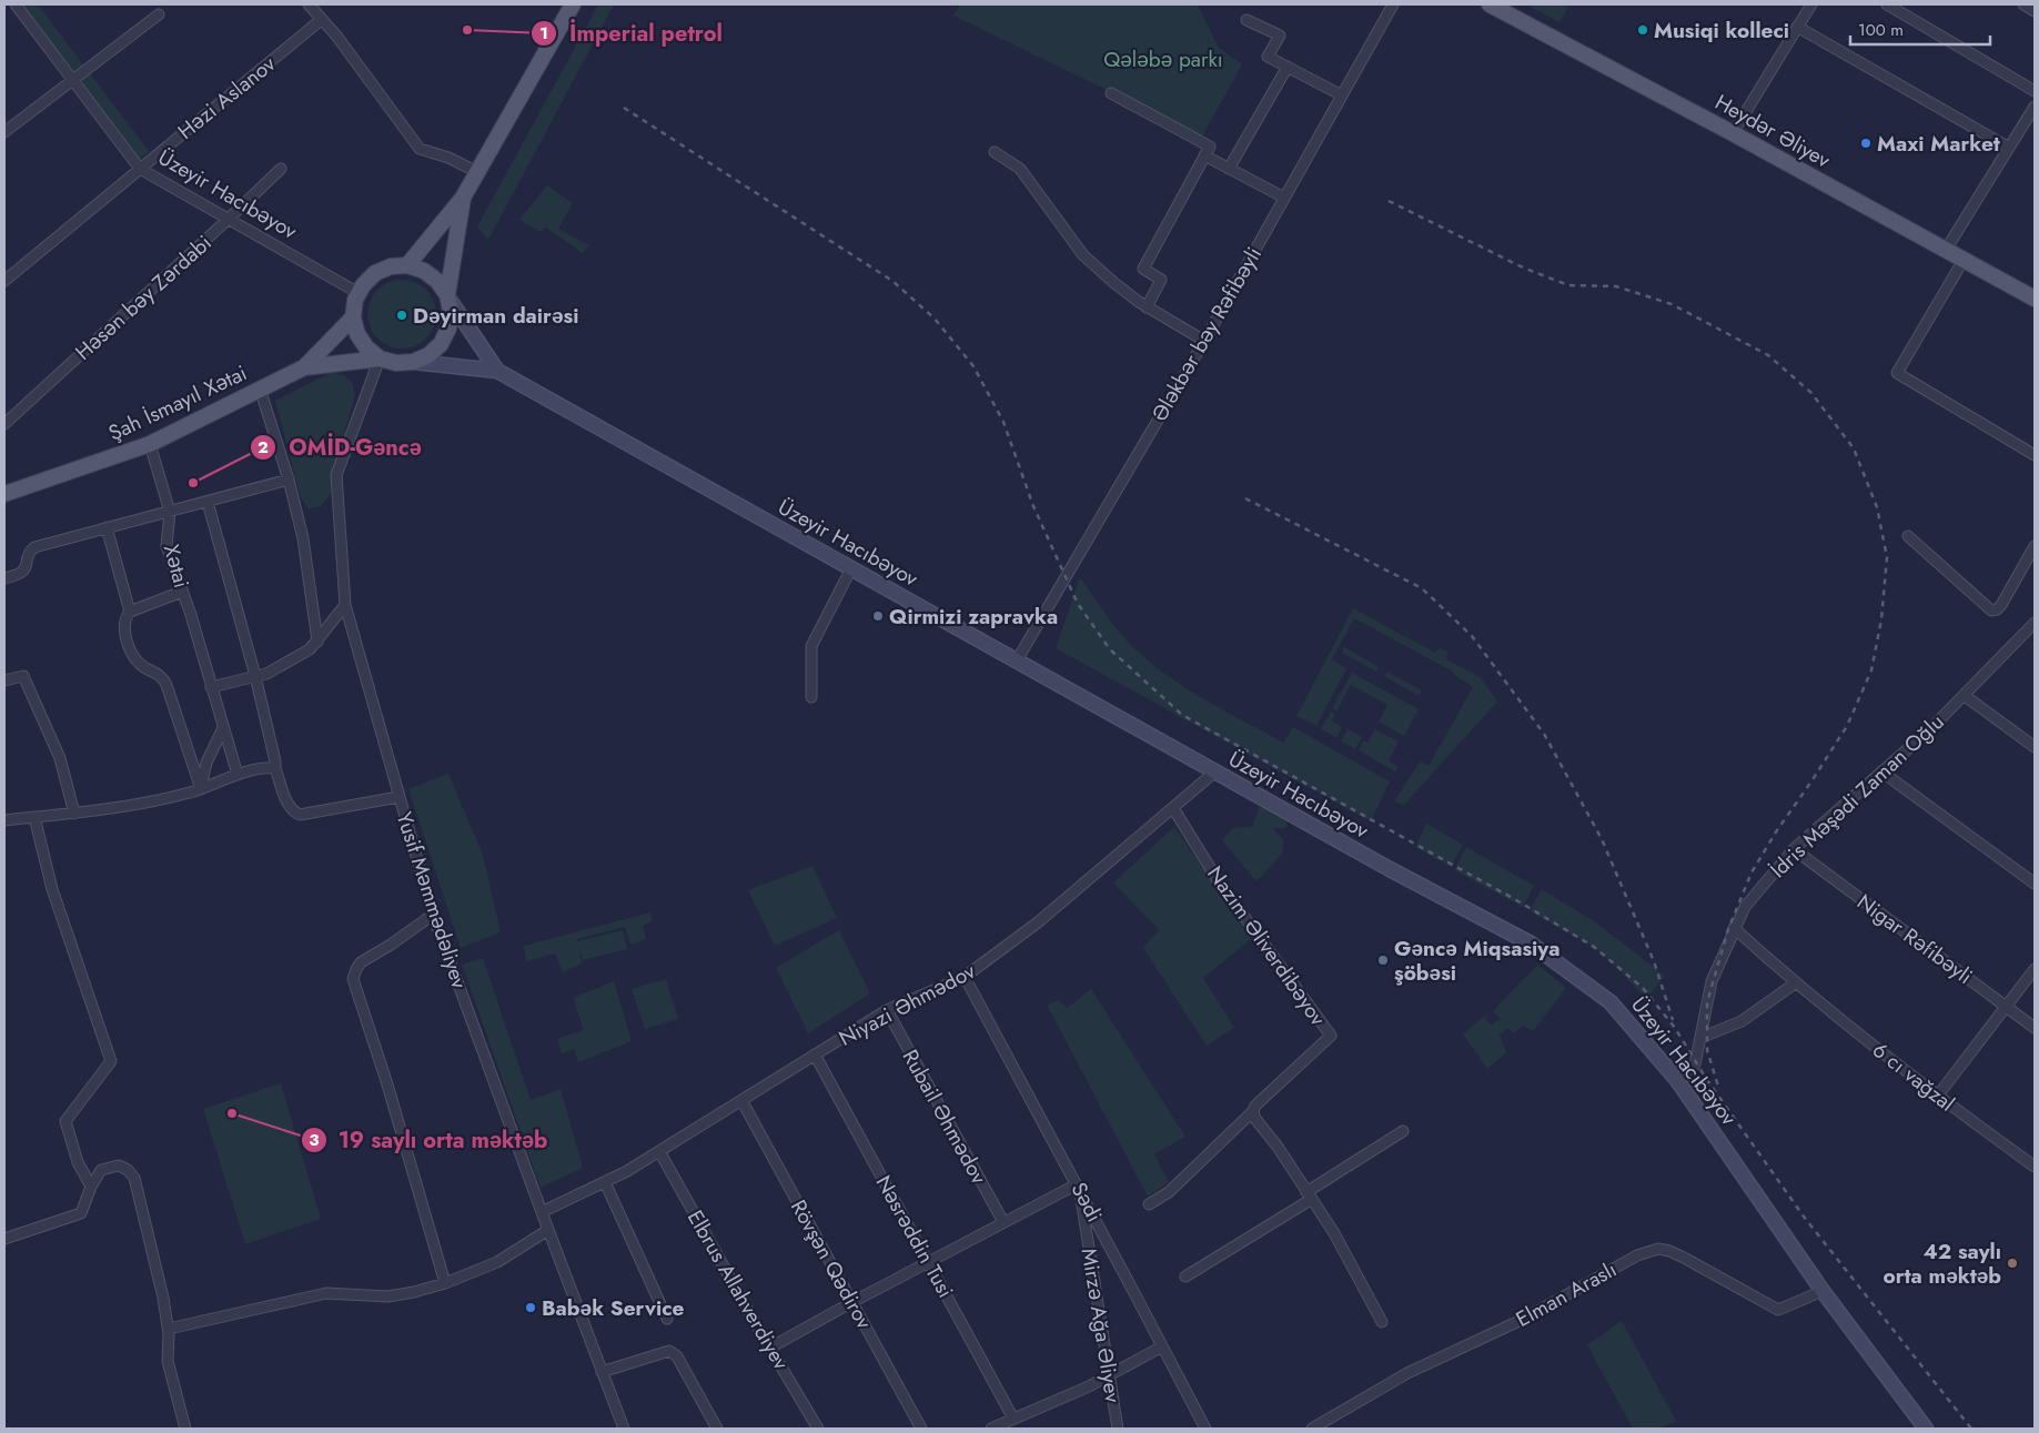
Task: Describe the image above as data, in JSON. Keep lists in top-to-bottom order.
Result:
{
  "streets": {
    "main road": ["Heydər Əliyev", "Üzeyir Hacıbəyov", "Şah İsmayıl Xətai"],
    "street": [
      "Həzi Aslanov",
      "Həsən bəy Zərdabi",
      "Ələkbər bəy Rəfibəyli",
      "Xətai",
      "İdris Məşədi Zaman Oğlu",
      "Yusif Məmmədəliyev",
      "Nigar Rəfibəyli",
      "Nazim Əliverdibəyov",
      "Niyazi Əhmədov",
      "6 cı vağzal",
      "Rubail Əhmədov",
      "Sədi",
      "Nəsrəddin Tusi",
      "Rövşən Qədirov",
      "Elbrus Allahverdiyev",
      "Elman Araslı",
      "Mirzə Ağa Əliyev"
    ]
  },
  "crossings": [
    ["Həzi Aslanov", "Üzeyir Hacıbəyov"],
    ["Üzeyir Hacıbəyov", "Həsən bəy Zərdabi"],
    ["Üzeyir Hacıbəyov", "Ələkbər bəy Rəfibəyli"],
    ["Üzeyir Hacıbəyov", "Şah İsmayıl Xətai"],
    ["Üzeyir Hacıbəyov", "İdris Məşədi Zaman Oğlu"],
    ["Üzeyir Hacıbəyov", "Yusif Məmmədəliyev"],
    ["Üzeyir Hacıbəyov", "Niyazi Əhmədov"],
    ["Üzeyir Hacıbəyov", "Elman Araslı"],
    ["Şah İsmayıl Xətai", "Xətai"],
    ["Şah İsmayıl Xətai", "Yusif Məmmədəliyev"],
    ["İdris Məşədi Zaman Oğlu", "Nigar Rəfibəyli"],
    ["İdris Məşədi Zaman Oğlu", "6 cı vağzal"],
    ["Yusif Məmmədəliyev", "Niyazi Əhmədov"],
    ["Nazim Əliverdibəyov", "Niyazi Əhmədov"],
    ["Niyazi Əhmədov", "Rubail Əhmədov"],
    ["Niyazi Əhmədov", "Sədi"],
    ["Niyazi Əhmədov", "Nəsrəddin Tusi"],
    ["Niyazi Əhmədov", "Rövşən Qədirov"],
    ["Niyazi Əhmədov", "Elbrus Allahverdiyev"],
    ["Sədi", "Mirzə Ağa Əliyev"]
  ],
  "parks": ["Qələbə parkı"],
  "places": [
    "İmperial petrol",
    "Musiqi kolleci",
    "Maxi Market",
    "Dəyirman dairəsi",
    "OMİD-Gəncə",
    "Qirmizi zapravka",
    "Gəncə Miqsasiya şöbəsi",
    "19 saylı orta məktəb",
    "42 saylı orta məktəb",
    "Babək Service"
  ],
  "scale_bar": "100 m"
}
